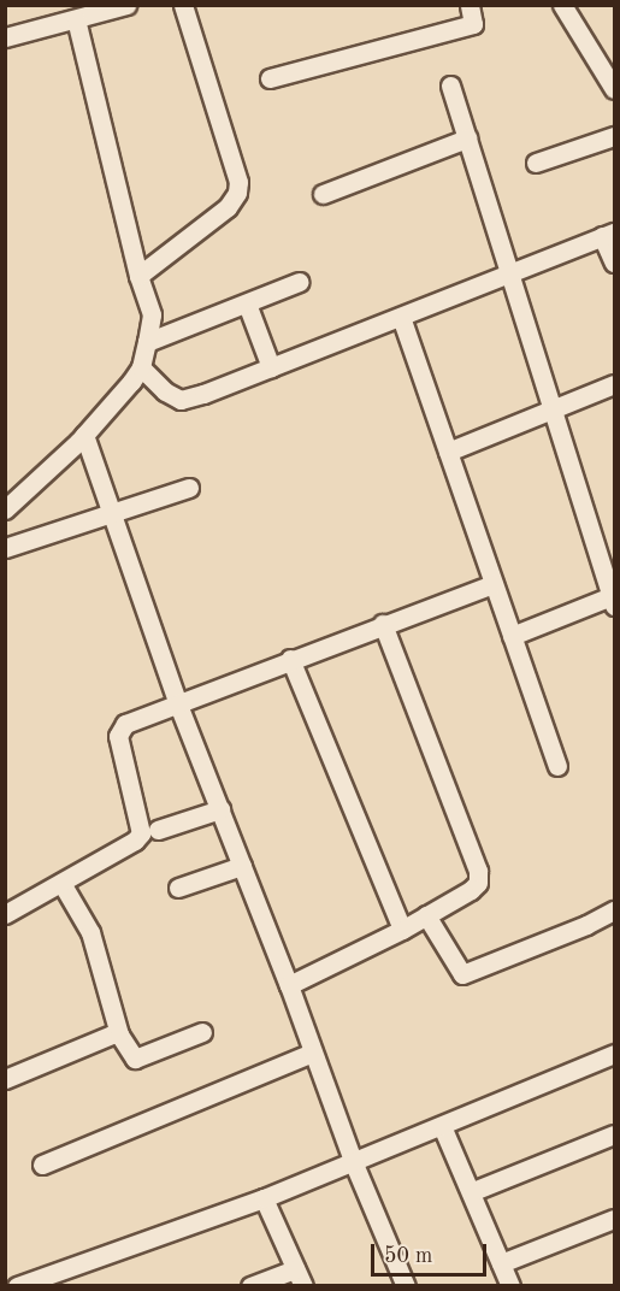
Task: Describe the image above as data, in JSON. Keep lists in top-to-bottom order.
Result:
{
  "scale_bar": "50 m"
}
